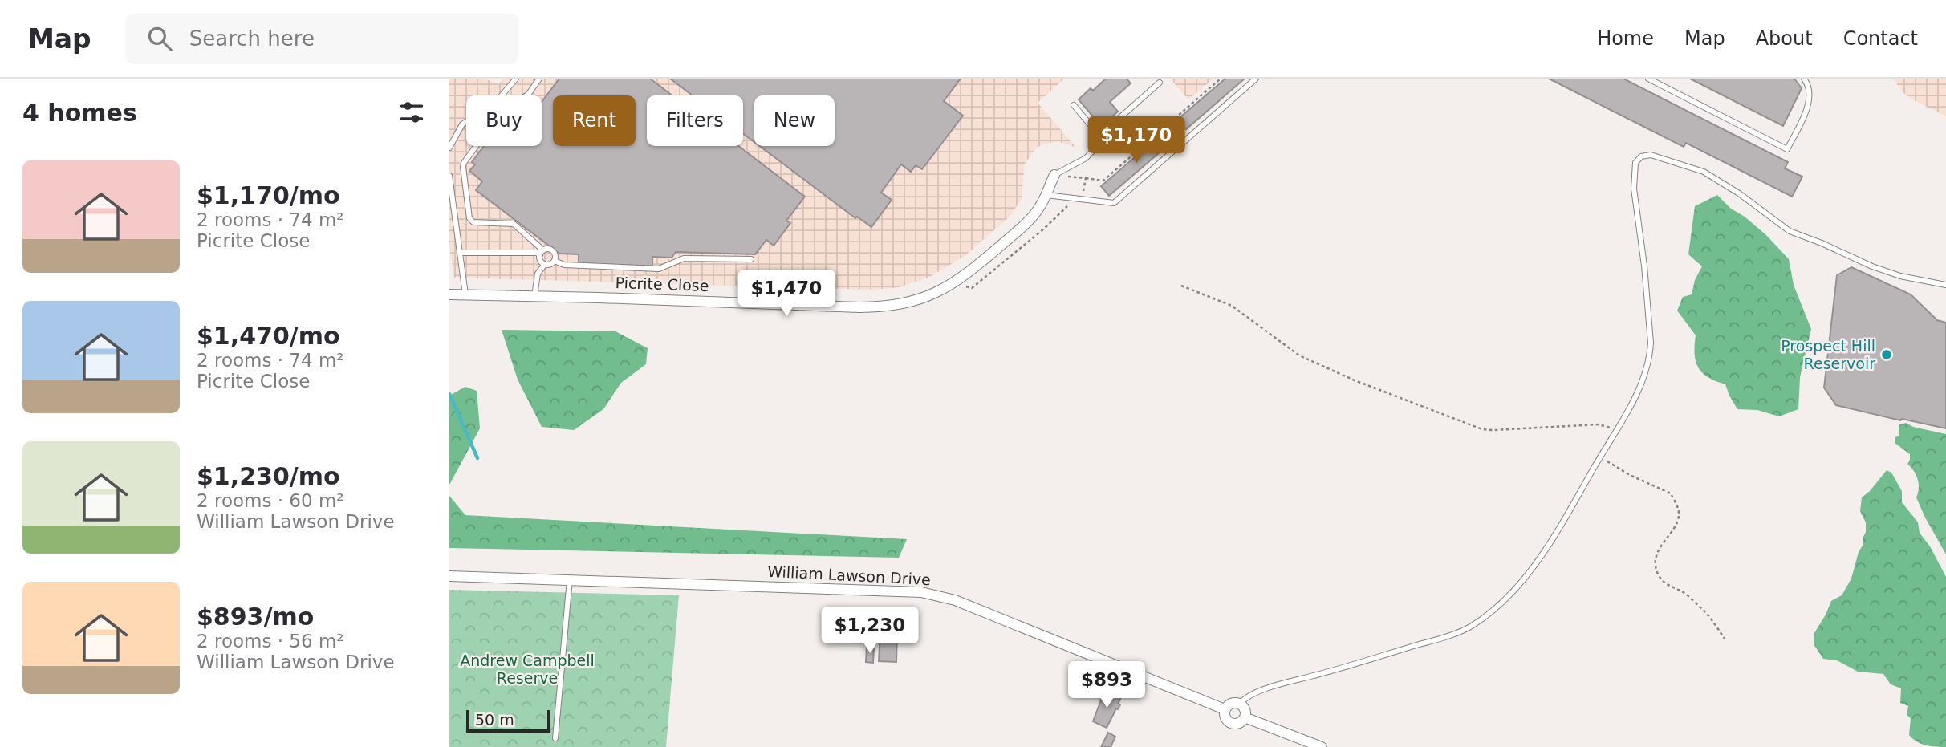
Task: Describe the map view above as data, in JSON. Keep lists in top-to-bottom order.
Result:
{
  "streets": {
    "street": ["Picrite Close", "William Lawson Drive"]
  },
  "parks": ["Andrew Campbell Reserve"],
  "places": ["Prospect Hill Reservoir"],
  "scale_bar": "50 m",
  "page": {
    "header": "Map",
    "search": "Search here",
    "nav": [
      "Home",
      "Map",
      "About",
      "Contact"
    ],
    "heading": "4 homes",
    "chip": [
      "Buy",
      "Rent",
      "Filters",
      "New"
    ],
    "price": [
      "$1,170",
      "$1,470",
      "$1,230",
      "$893"
    ],
    "list": [
      {
        "name": "$1,170/mo",
        "note": "2 rooms · 74 m² · Picrite Close"
      },
      {
        "name": "$1,470/mo",
        "note": "2 rooms · 74 m² · Picrite Close"
      },
      {
        "name": "$1,230/mo",
        "note": "2 rooms · 60 m² · William Lawson Drive"
      },
      {
        "name": "$893/mo",
        "note": "2 rooms · 56 m² · William Lawson Drive"
      }
    ],
    "scale": "50 m"
  }
}
